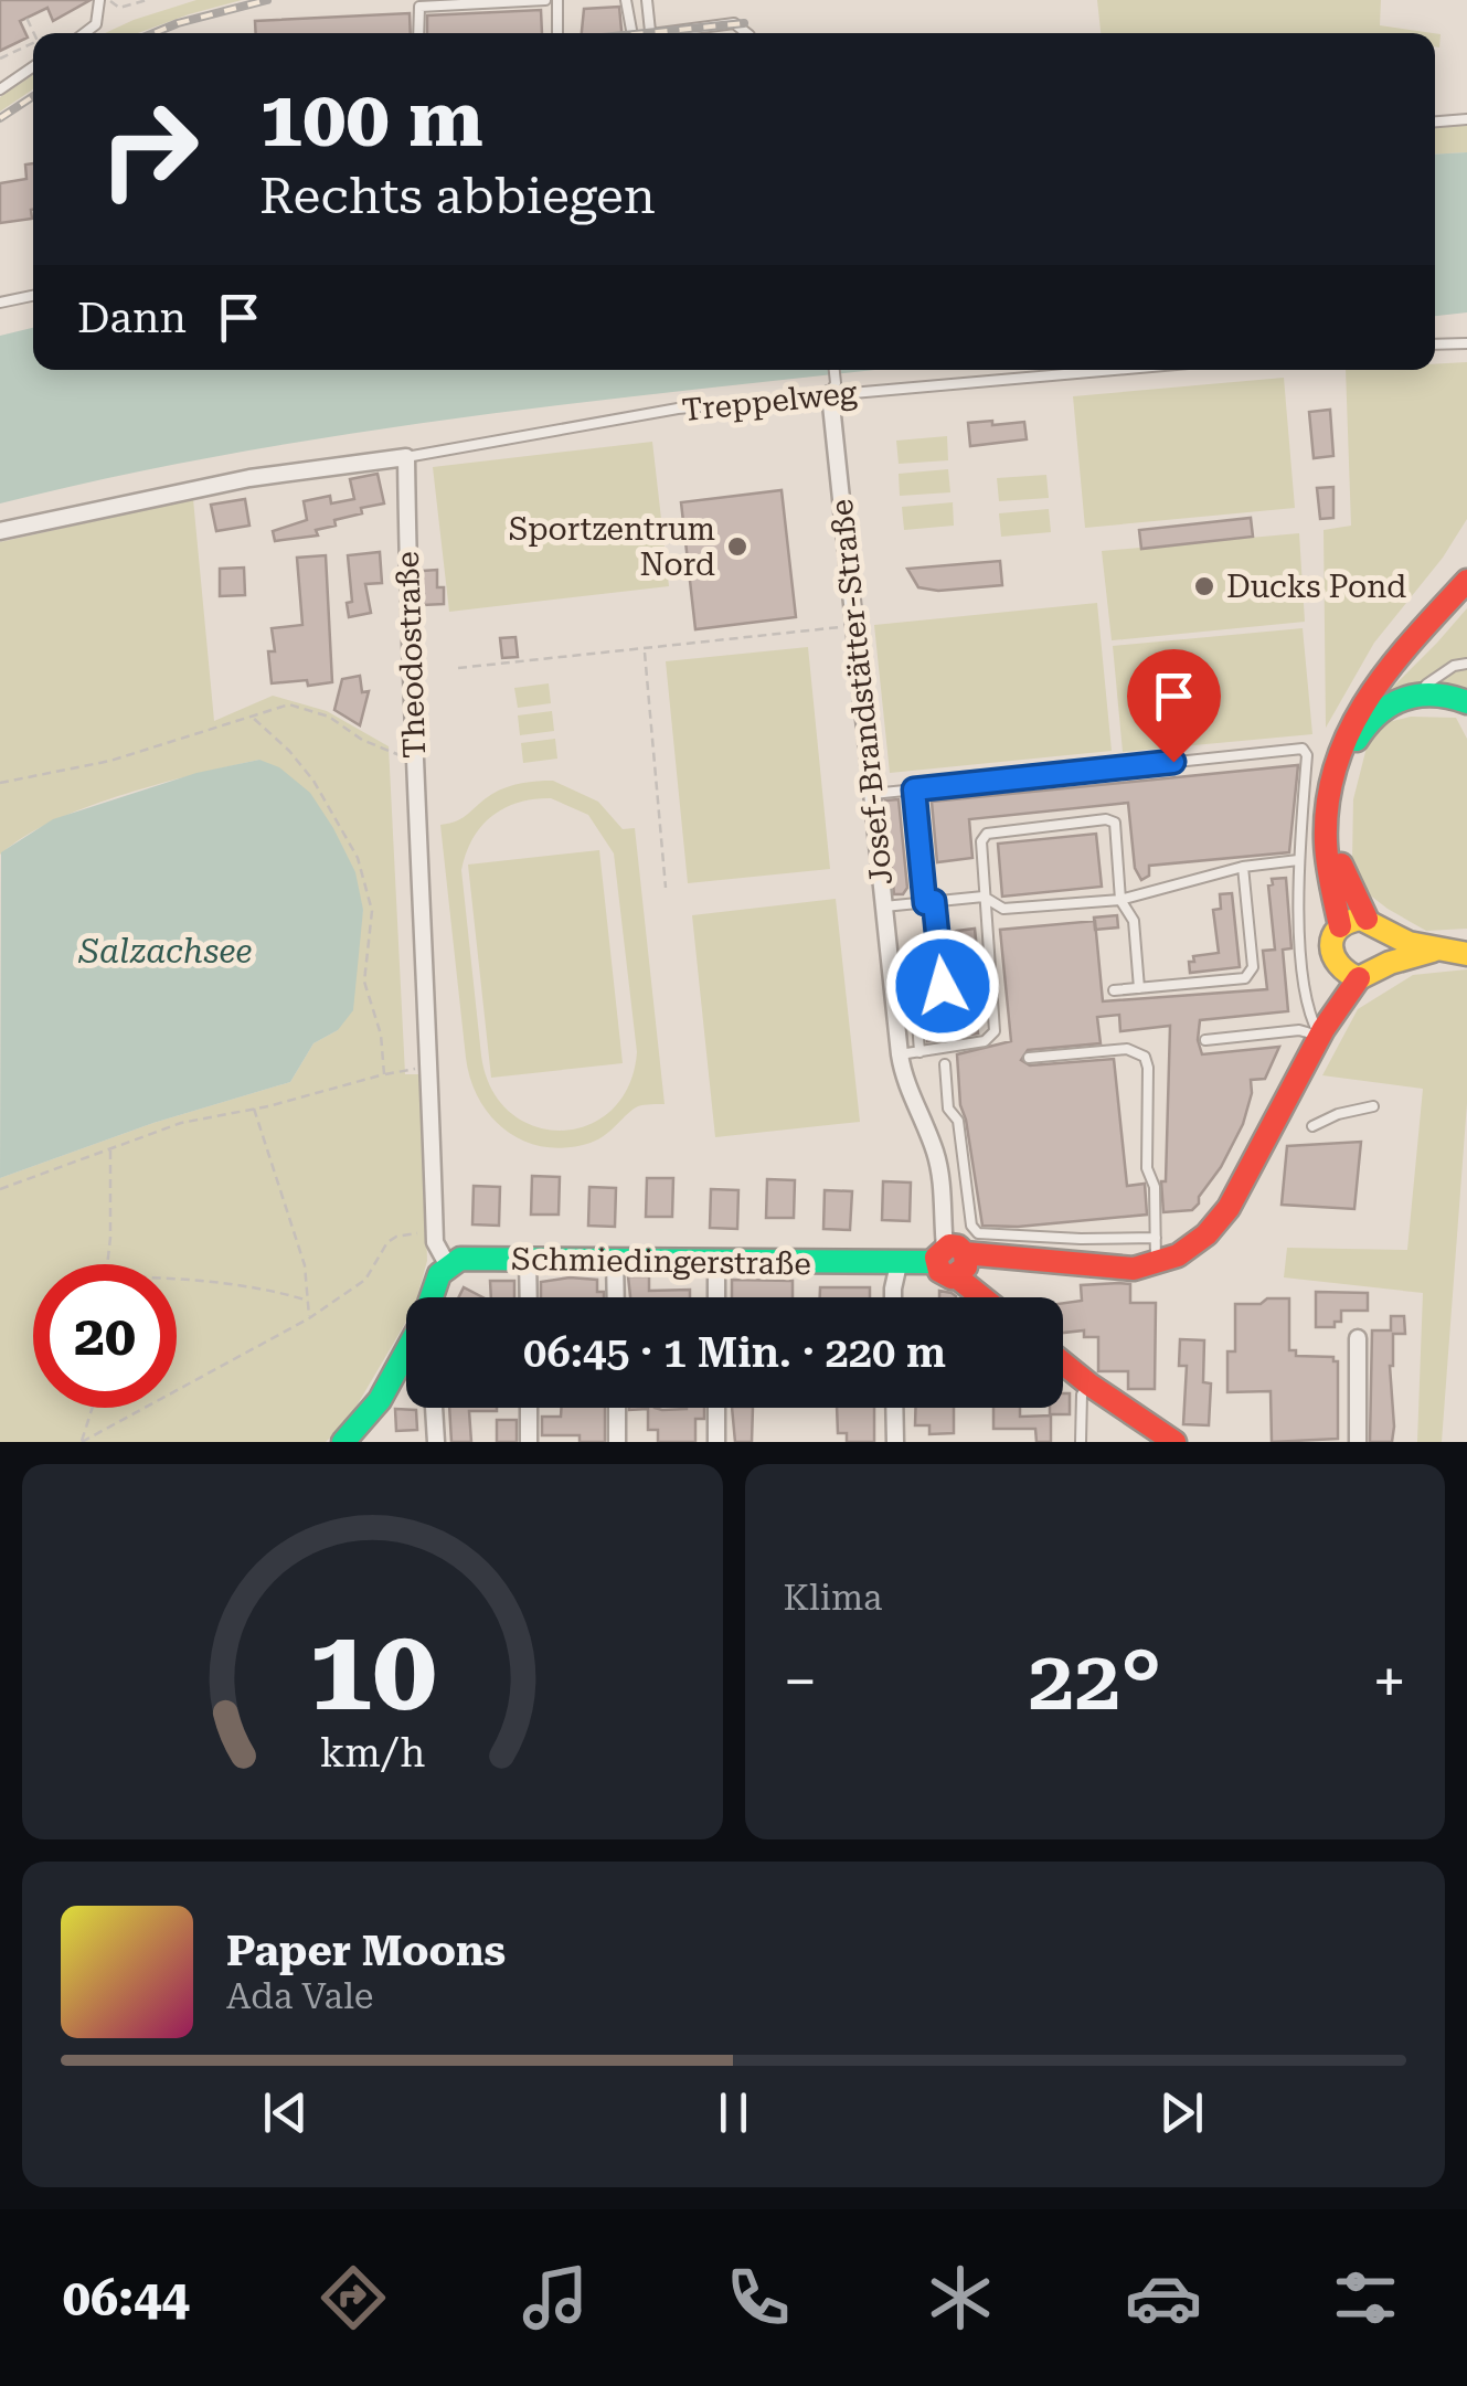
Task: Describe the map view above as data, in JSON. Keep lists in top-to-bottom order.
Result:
{
  "streets": {
    "main road": ["Schmiedingerstraße"],
    "street": ["Theodostraße", "Josef-Brandstätter-Straße"],
    "lane": ["Treppelweg"]
  },
  "crossings": [
    ["Treppelweg", "Theodostraße"],
    ["Treppelweg", "Josef-Brandstätter-Straße"],
    ["Theodostraße", "Schmiedingerstraße"],
    ["Josef-Brandstätter-Straße", "Schmiedingerstraße"]
  ],
  "water": ["Salzachsee"],
  "places": ["Sportzentrum Nord", "Ducks Pond"],
  "page": {
    "turn": ["100 m", "Rechts abbiegen"],
    "then": "Dann",
    "limit": "20",
    "trip": "06:45 · 1 Min. · 220 m",
    "tile": "Klima",
    "heat": ["−", "22°", "+"],
    "song": ["Paper Moons", "Ada Vale"],
    "tabs": "06:44",
    "gauge": ["10", "km/h"]
  }
}
